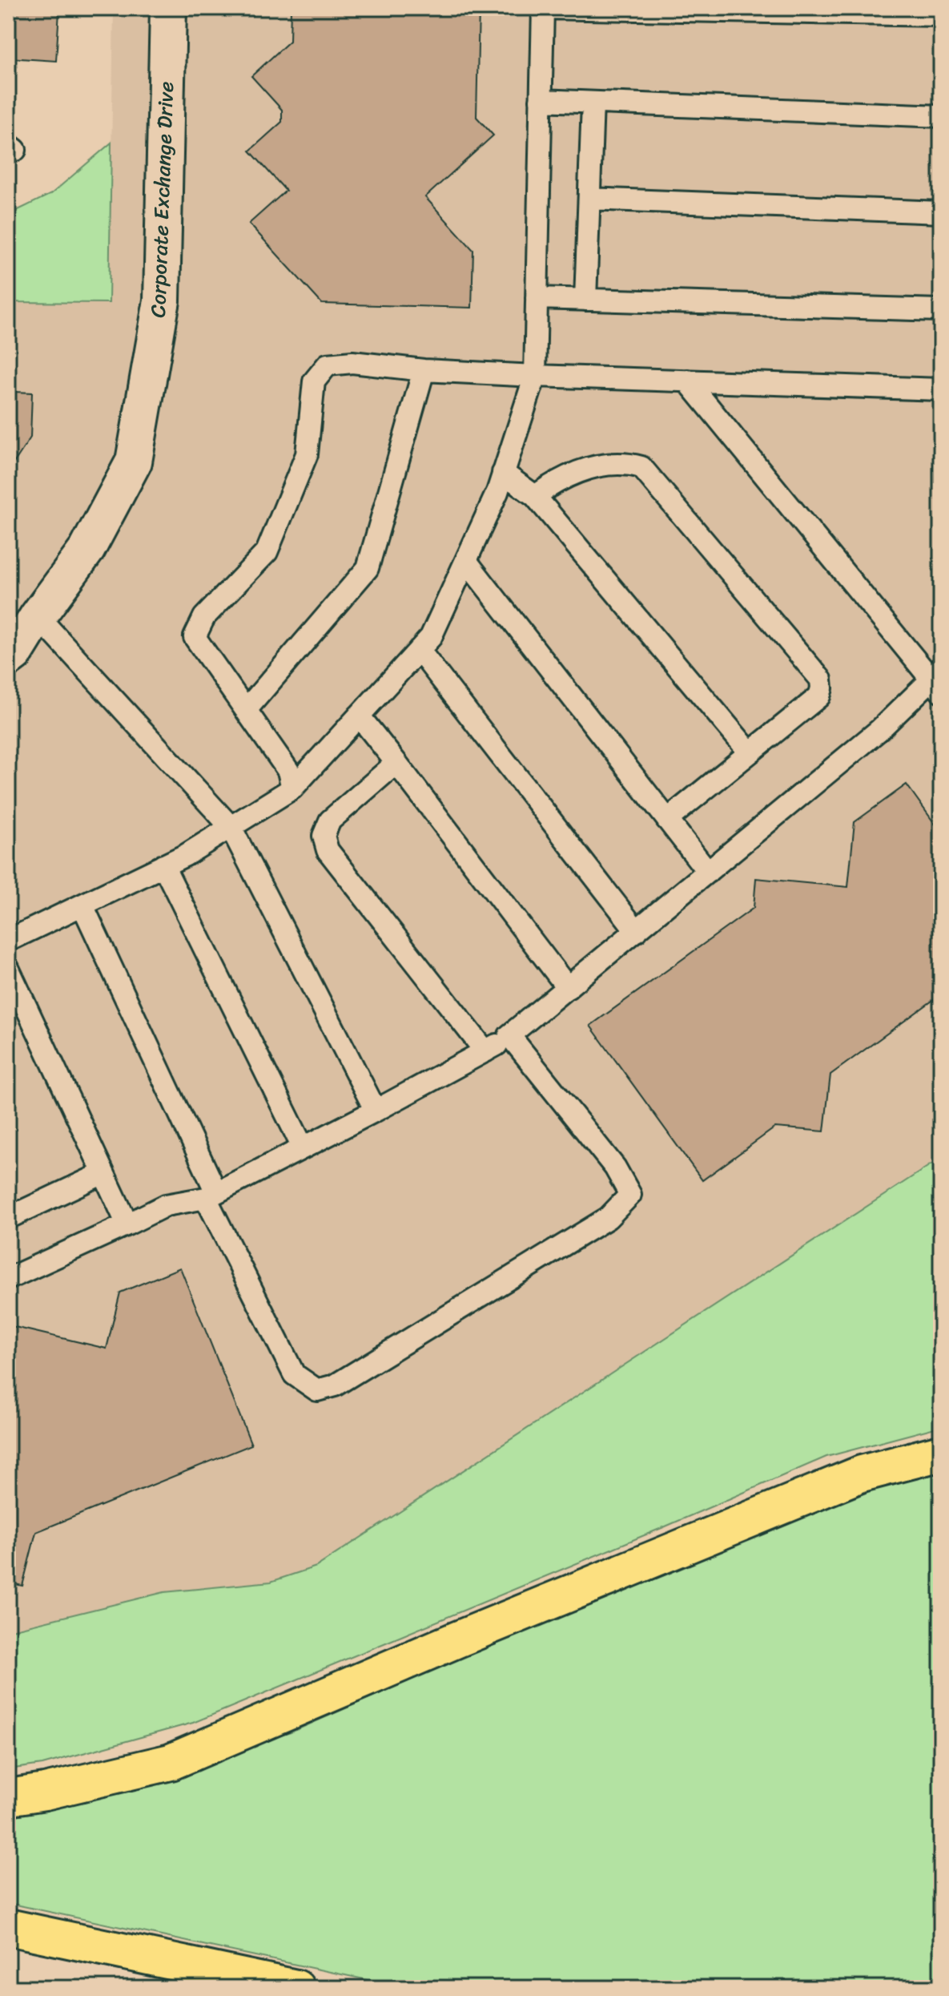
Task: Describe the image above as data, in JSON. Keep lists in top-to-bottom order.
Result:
{
  "streets": {
    "street": ["Corporate Exchange Drive"]
  }
}
